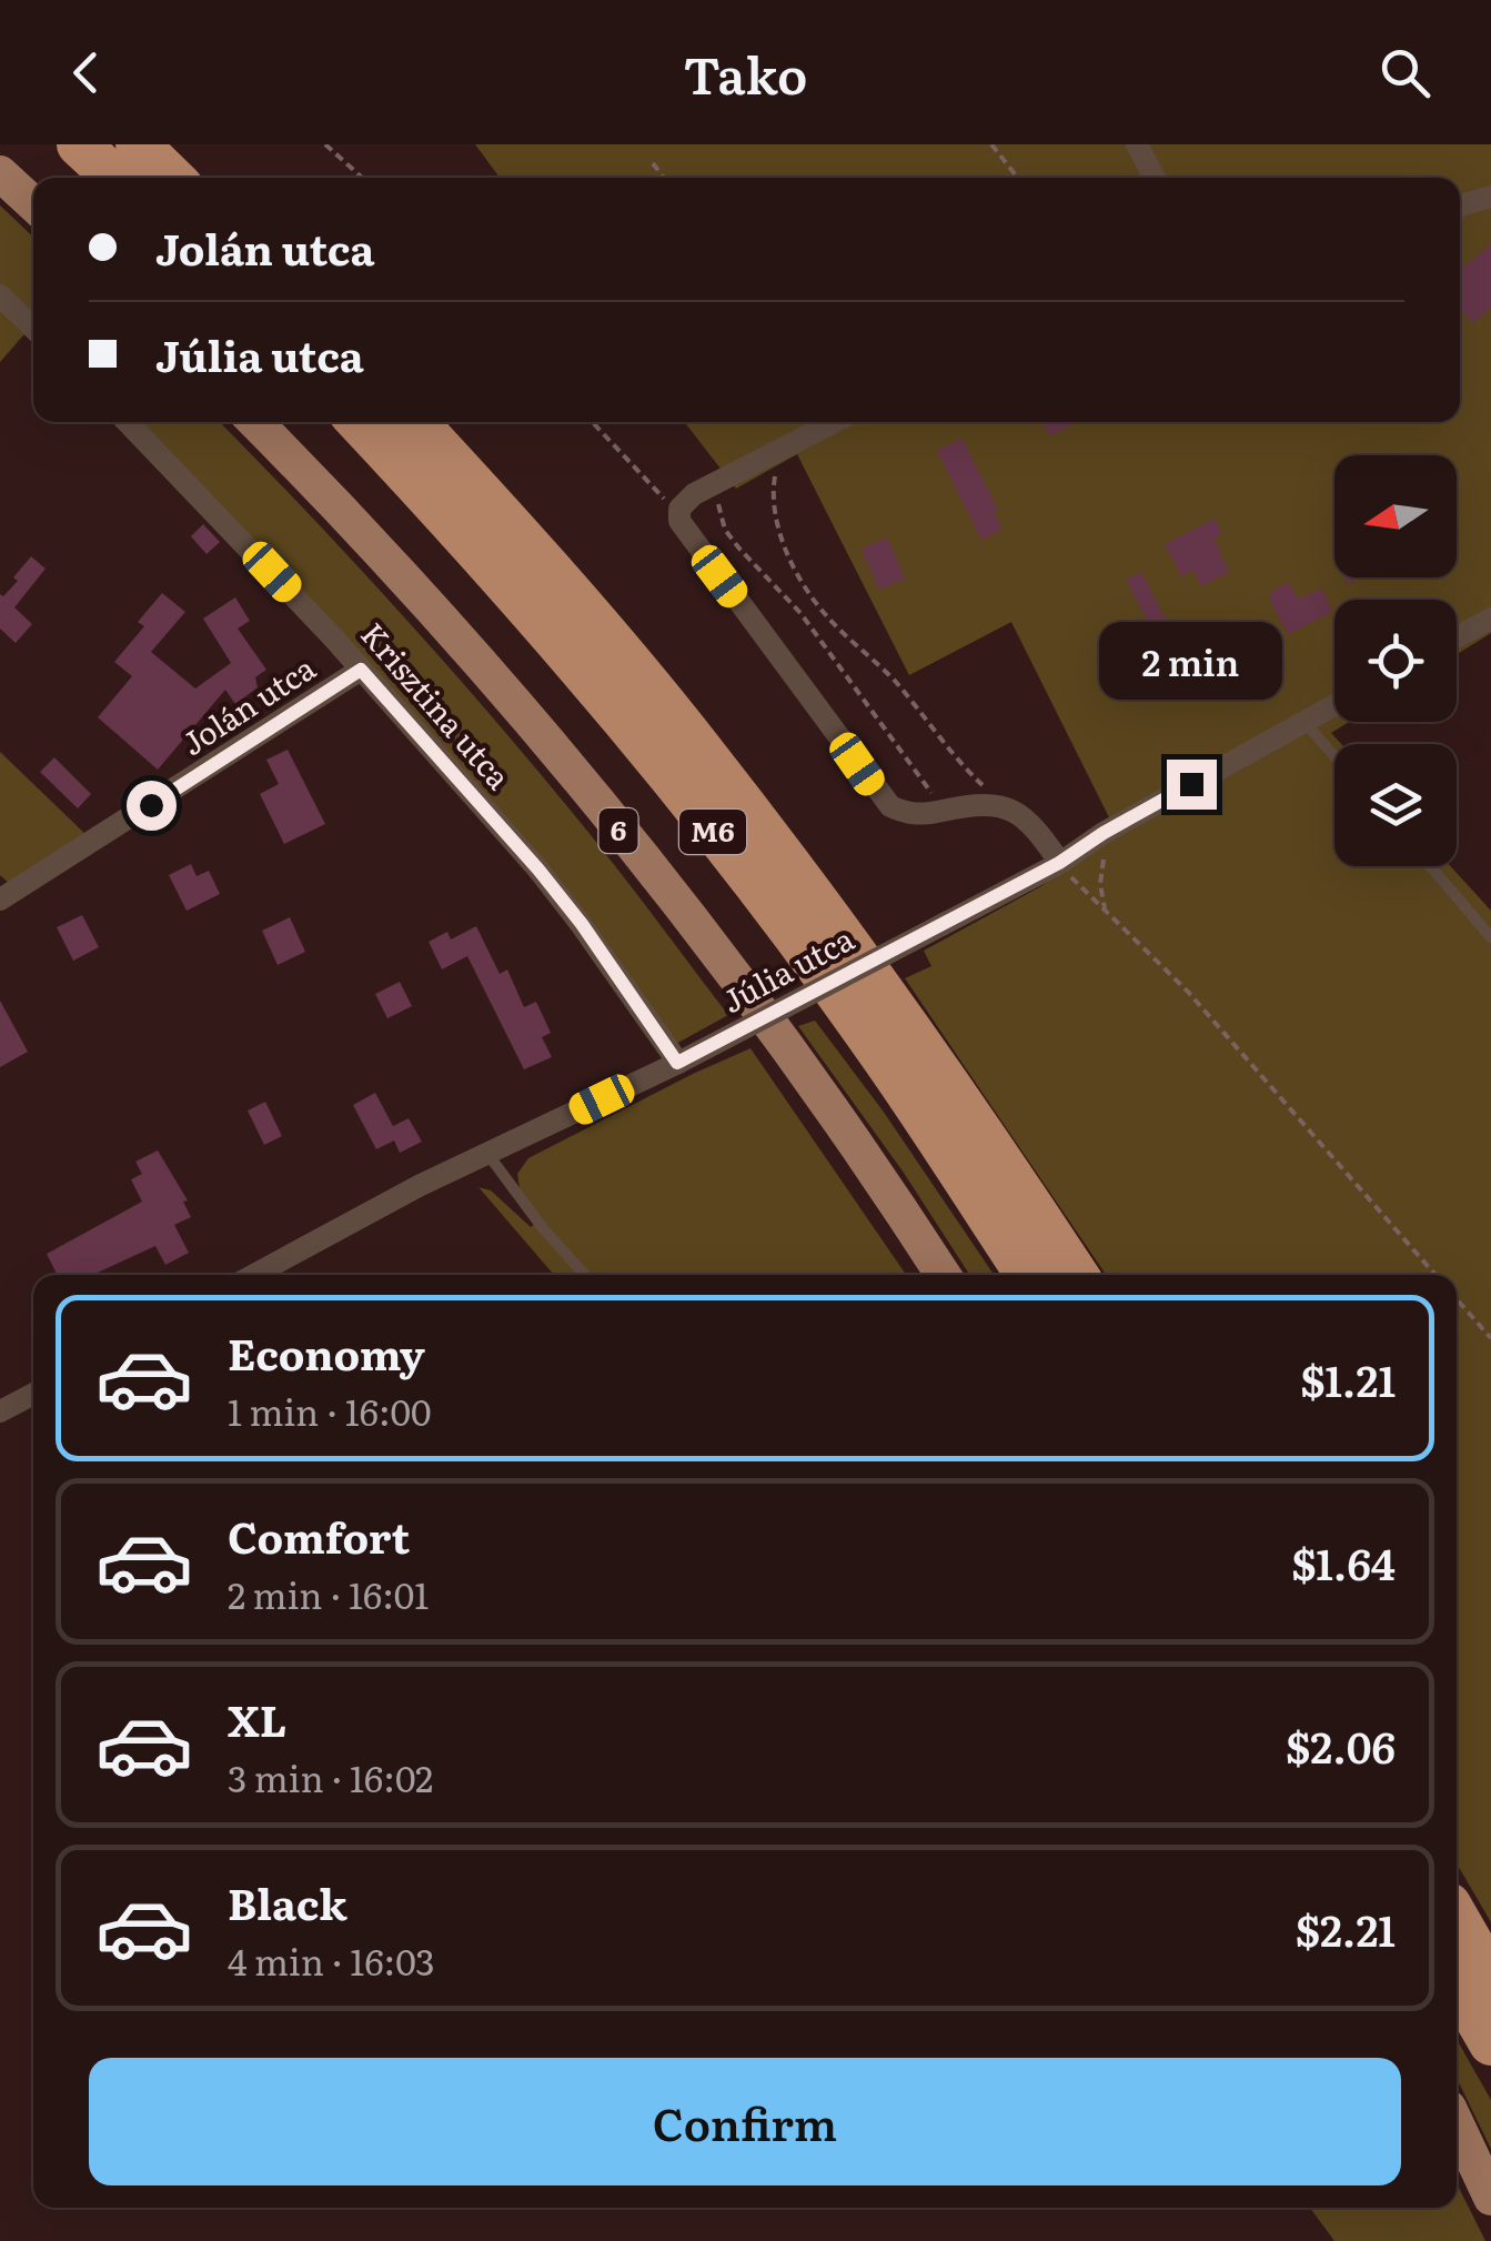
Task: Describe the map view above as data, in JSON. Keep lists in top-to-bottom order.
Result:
{
  "streets": {
    "highway": ["M6"],
    "main road": ["6"],
    "street": ["Jolán utca", "Krisztina utca", "Júlia utca"]
  },
  "crossings": [
    ["Jolán utca", "Krisztina utca"],
    ["Krisztina utca", "Júlia utca"]
  ],
  "north": "left",
  "page": {
    "header": "Tako",
    "banner": ["Jolán utca", "Júlia utca"],
    "bubble": "2 min",
    "list": [
      {
        "name": "Economy",
        "note": "1 min · 16:00",
        "value": "$1.21"
      },
      {
        "name": "Comfort",
        "note": "2 min · 16:01",
        "value": "$1.64"
      },
      {
        "name": "XL",
        "note": "3 min · 16:02",
        "value": "$2.06"
      },
      {
        "name": "Black",
        "note": "4 min · 16:03",
        "value": "$2.21"
      }
    ],
    "buttons": "Confirm"
  }
}
